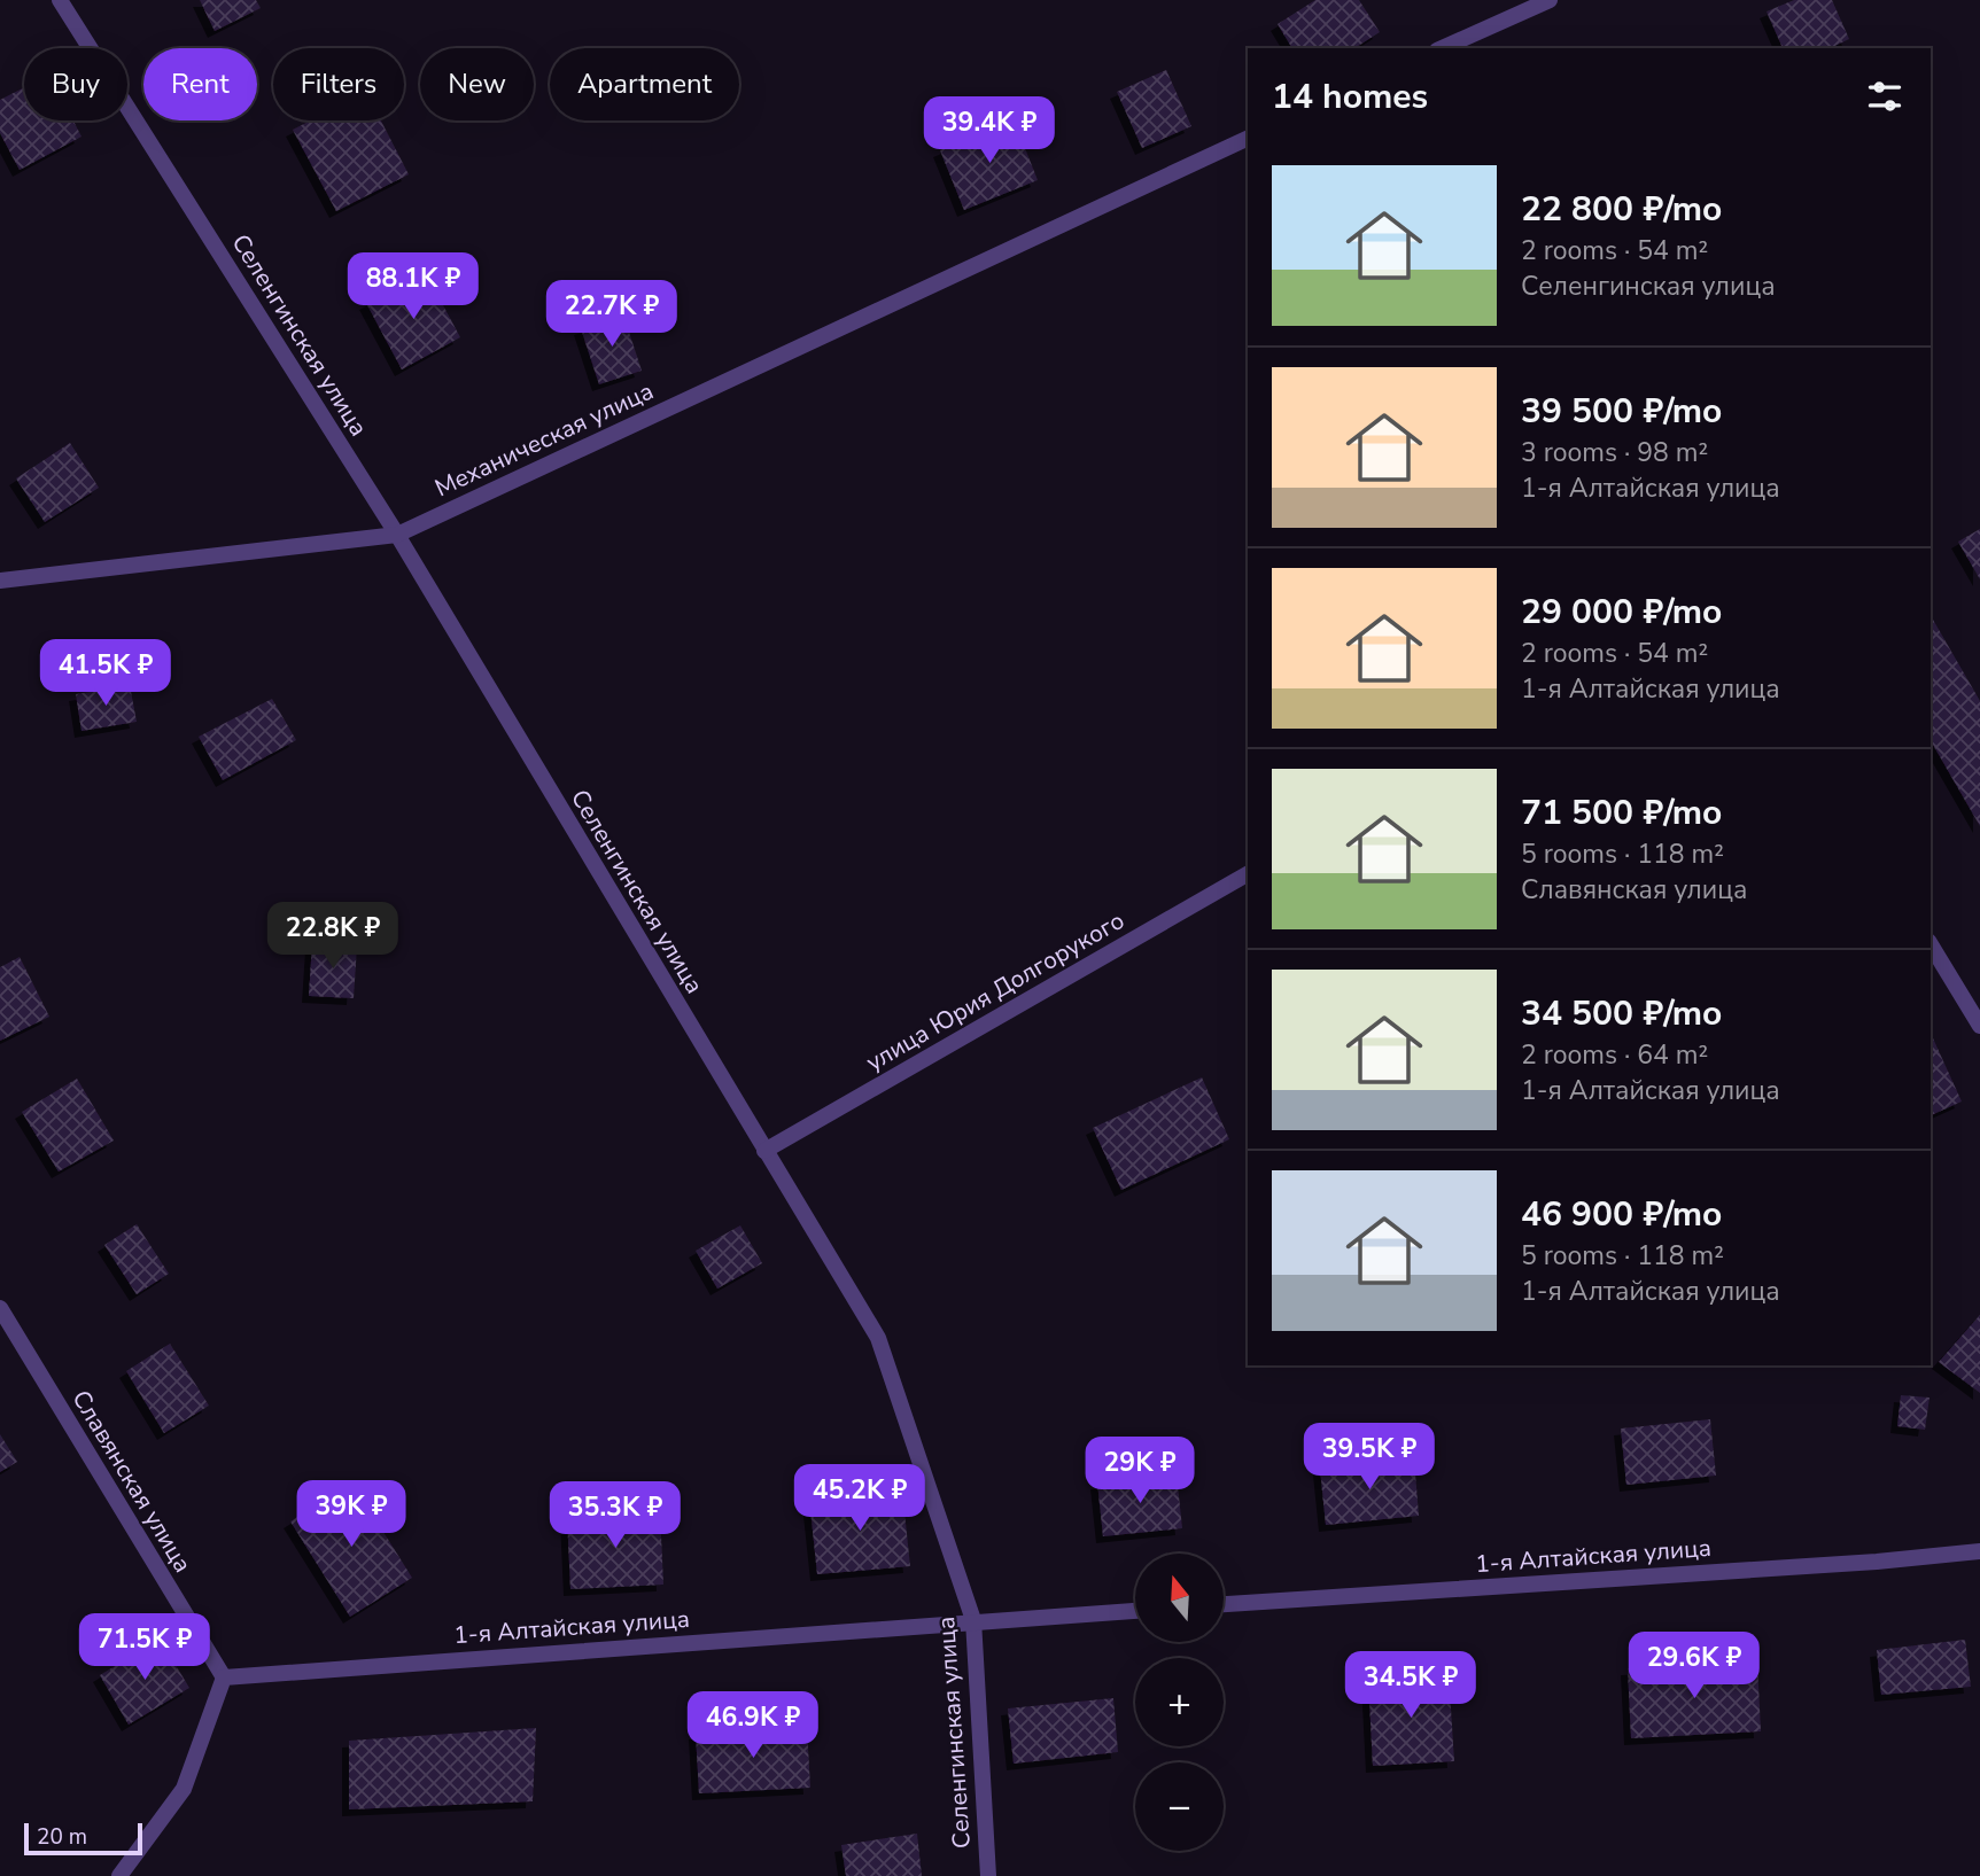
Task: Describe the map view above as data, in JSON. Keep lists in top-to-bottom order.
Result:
{
  "streets": {
    "street": [
      "Селенгинская улица",
      "Механическая улица",
      "улица Юрия Долгорукого",
      "Славянская улица",
      "1-я Алтайская улица"
    ]
  },
  "crossings": [
    ["Селенгинская улица", "Механическая улица"],
    ["Селенгинская улица", "улица Юрия Долгорукого"],
    ["Селенгинская улица", "1-я Алтайская улица"],
    ["Славянская улица", "1-я Алтайская улица"]
  ],
  "scale_bar": "20 m",
  "north": "top",
  "page": {
    "chip": [
      "Buy",
      "Rent",
      "Filters",
      "New",
      "Apartment"
    ],
    "heading": "14 homes",
    "price": [
      "39.4K ₽",
      "88.1K ₽",
      "22.7K ₽",
      "41.5K ₽",
      "22.8K ₽",
      "39.5K ₽",
      "29K ₽",
      "45.2K ₽",
      "39K ₽",
      "35.3K ₽",
      "71.5K ₽",
      "29.6K ₽",
      "34.5K ₽",
      "46.9K ₽"
    ],
    "list": [
      {
        "name": "22 800 ₽/mo",
        "note": "2 rooms · 54 m² · Селенгинская улица"
      },
      {
        "name": "39 500 ₽/mo",
        "note": "3 rooms · 98 m² · 1-я Алтайская улица"
      },
      {
        "name": "29 000 ₽/mo",
        "note": "2 rooms · 54 m² · 1-я Алтайская улица"
      },
      {
        "name": "71 500 ₽/mo",
        "note": "5 rooms · 118 m² · Славянская улица"
      },
      {
        "name": "34 500 ₽/mo",
        "note": "2 rooms · 64 m² · 1-я Алтайская улица"
      },
      {
        "name": "46 900 ₽/mo",
        "note": "5 rooms · 118 m² · 1-я Алтайская улица"
      }
    ],
    "map_buttons": ["+", "−"],
    "scale": "20 m"
  }
}
